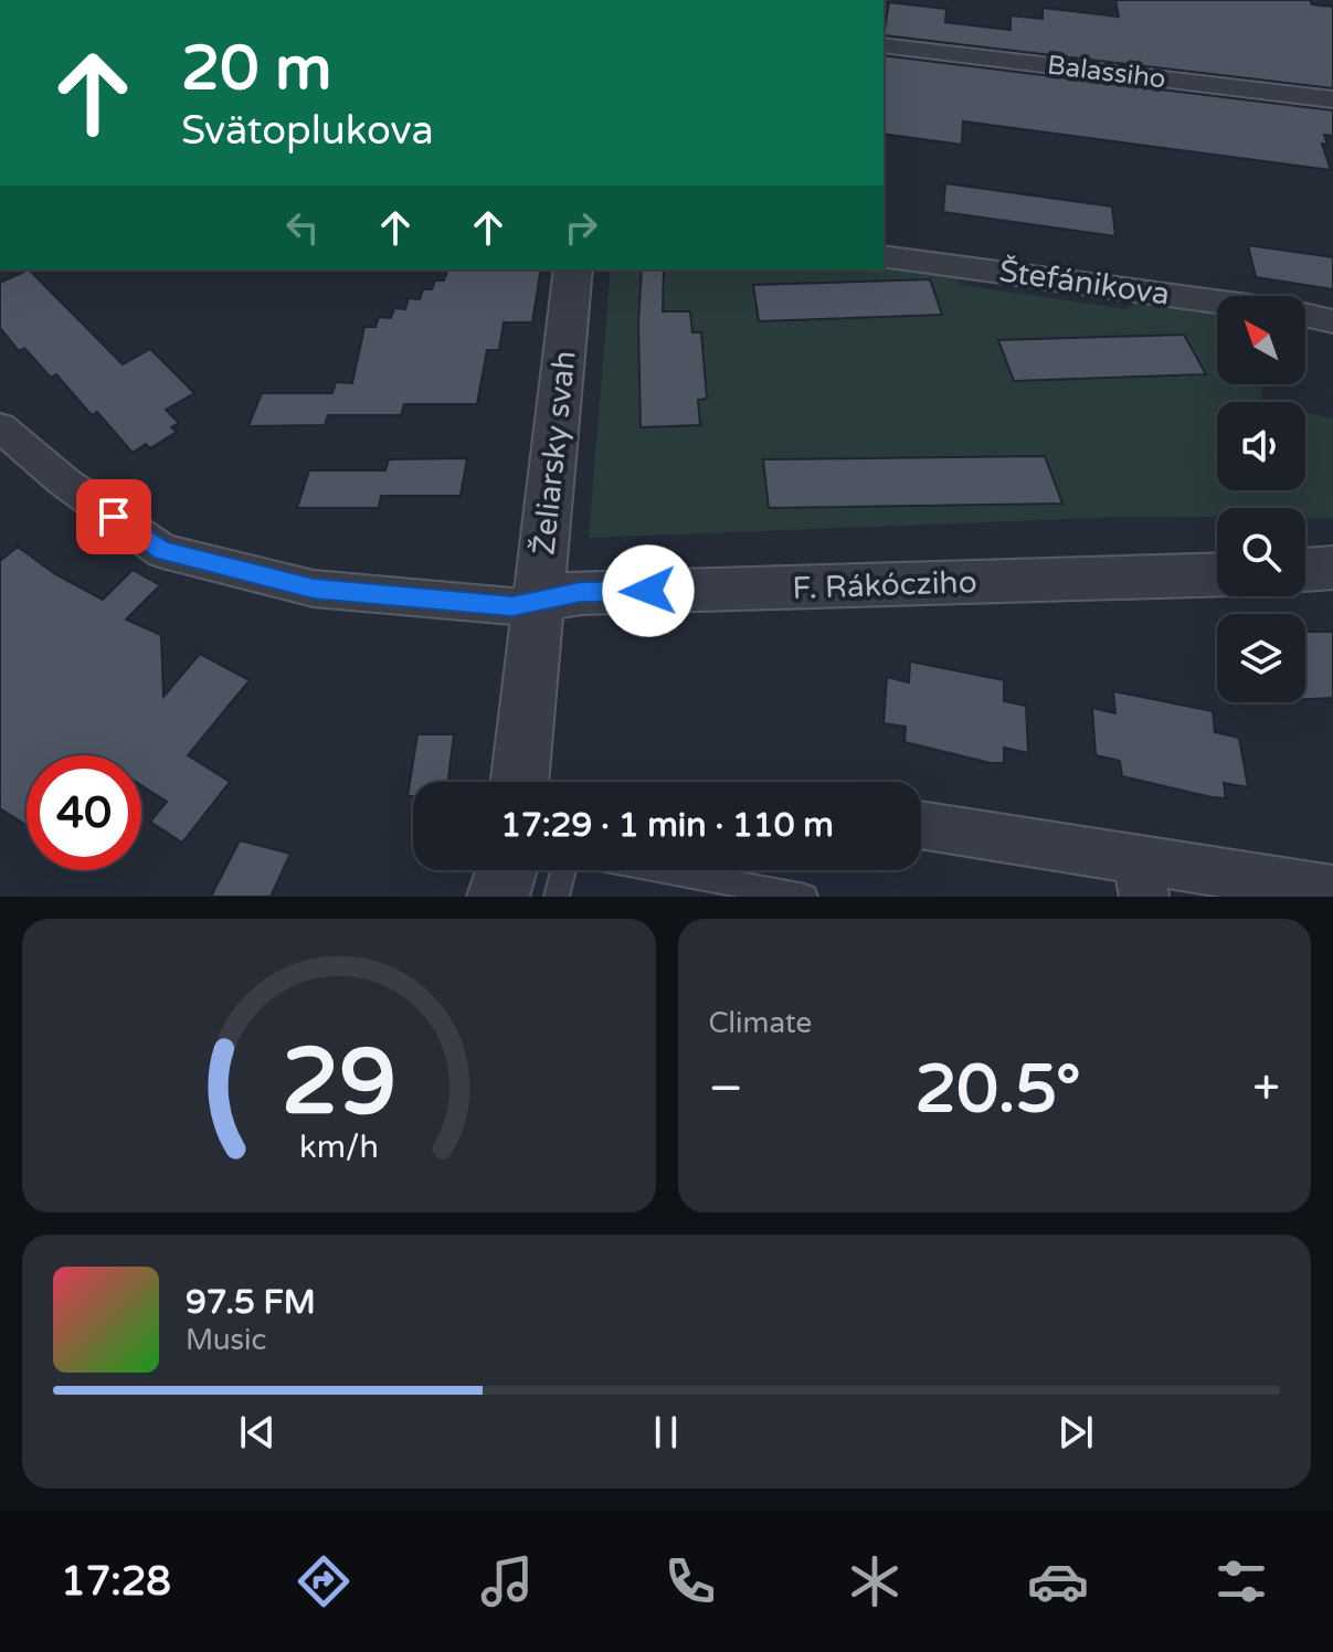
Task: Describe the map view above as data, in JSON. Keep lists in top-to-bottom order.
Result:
{
  "streets": {
    "street": [
      "Balassiho",
      "Štefánikova",
      "Želiarsky svah",
      "F. Rákócziho"
    ]
  },
  "crossings": [
    ["Želiarsky svah", "F. Rákócziho"]
  ],
  "north": "top left",
  "page": {
    "turn": ["20 m", "Svätoplukova"],
    "limit": "40",
    "trip": "17:29 · 1 min · 110 m",
    "tile": "Climate",
    "heat": ["−", "20.5°", "+"],
    "song": ["97.5 FM", "Music"],
    "tabs": "17:28",
    "gauge": ["29", "km/h"]
  }
}
